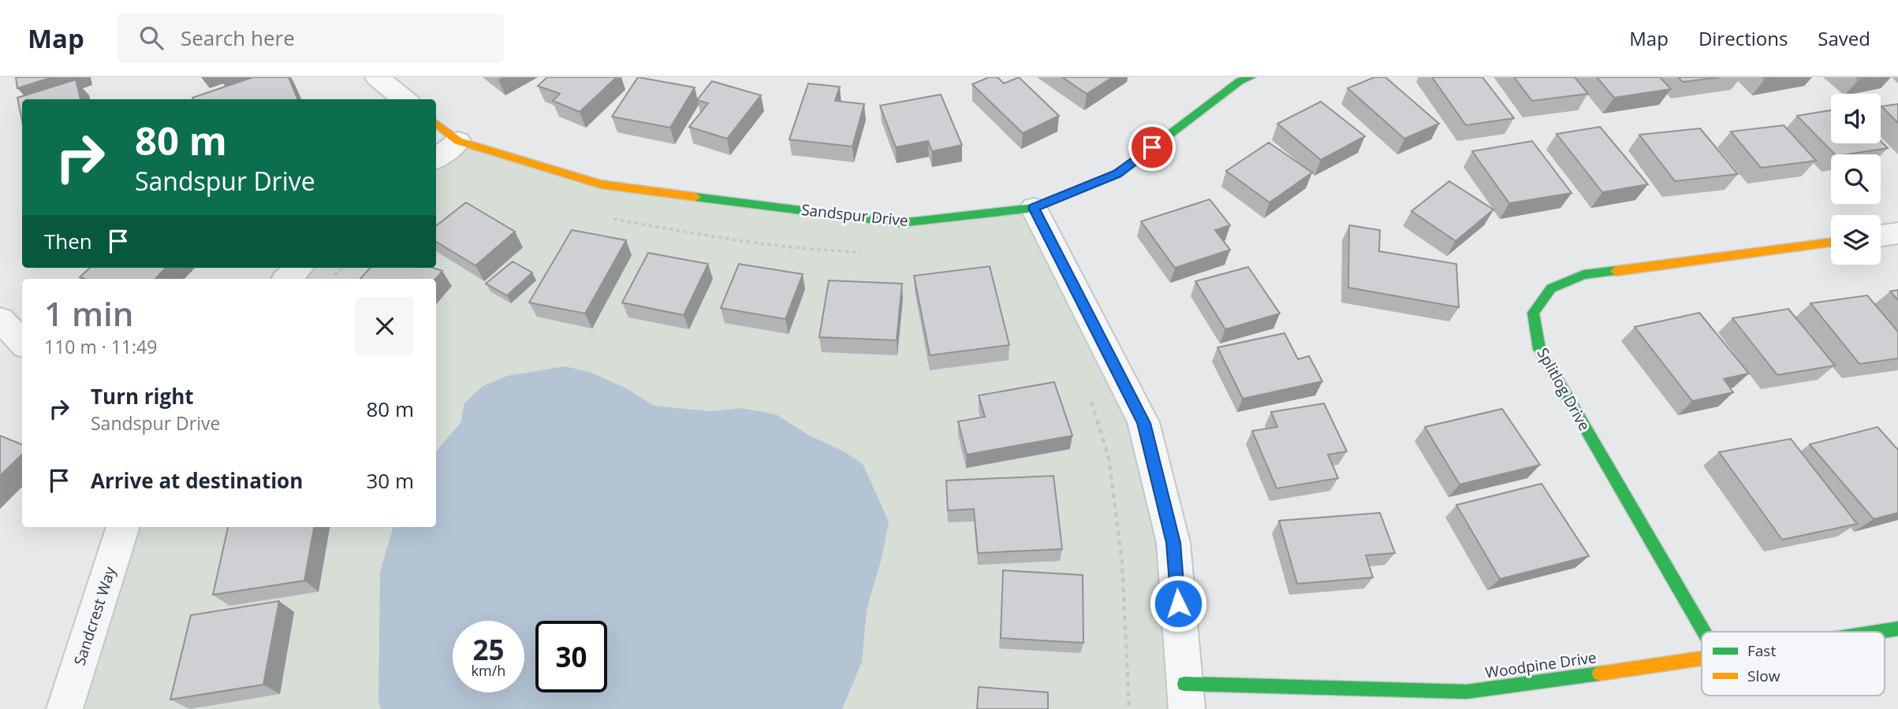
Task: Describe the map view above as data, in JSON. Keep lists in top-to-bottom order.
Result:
{
  "streets": {
    "street": [
      "Sandspur Drive",
      "Splitlog Drive",
      "Sandcrest Way",
      "Woodpine Drive"
    ]
  },
  "legend": ["Fast", "Slow"],
  "page": {
    "header": "Map",
    "search": "Search here",
    "nav": ["Map", "Directions", "Saved"],
    "turn": ["80 m", "Sandspur Drive"],
    "then": "Then",
    "heading": ["1 min", "110 m · 11:49"],
    "list": [
      {
        "name": "Turn right",
        "note": "Sandspur Drive",
        "value": "80 m"
      },
      {
        "name": "Arrive at destination",
        "value": "30 m"
      }
    ],
    "speed": "25 km/h",
    "limit": "30"
  }
}
